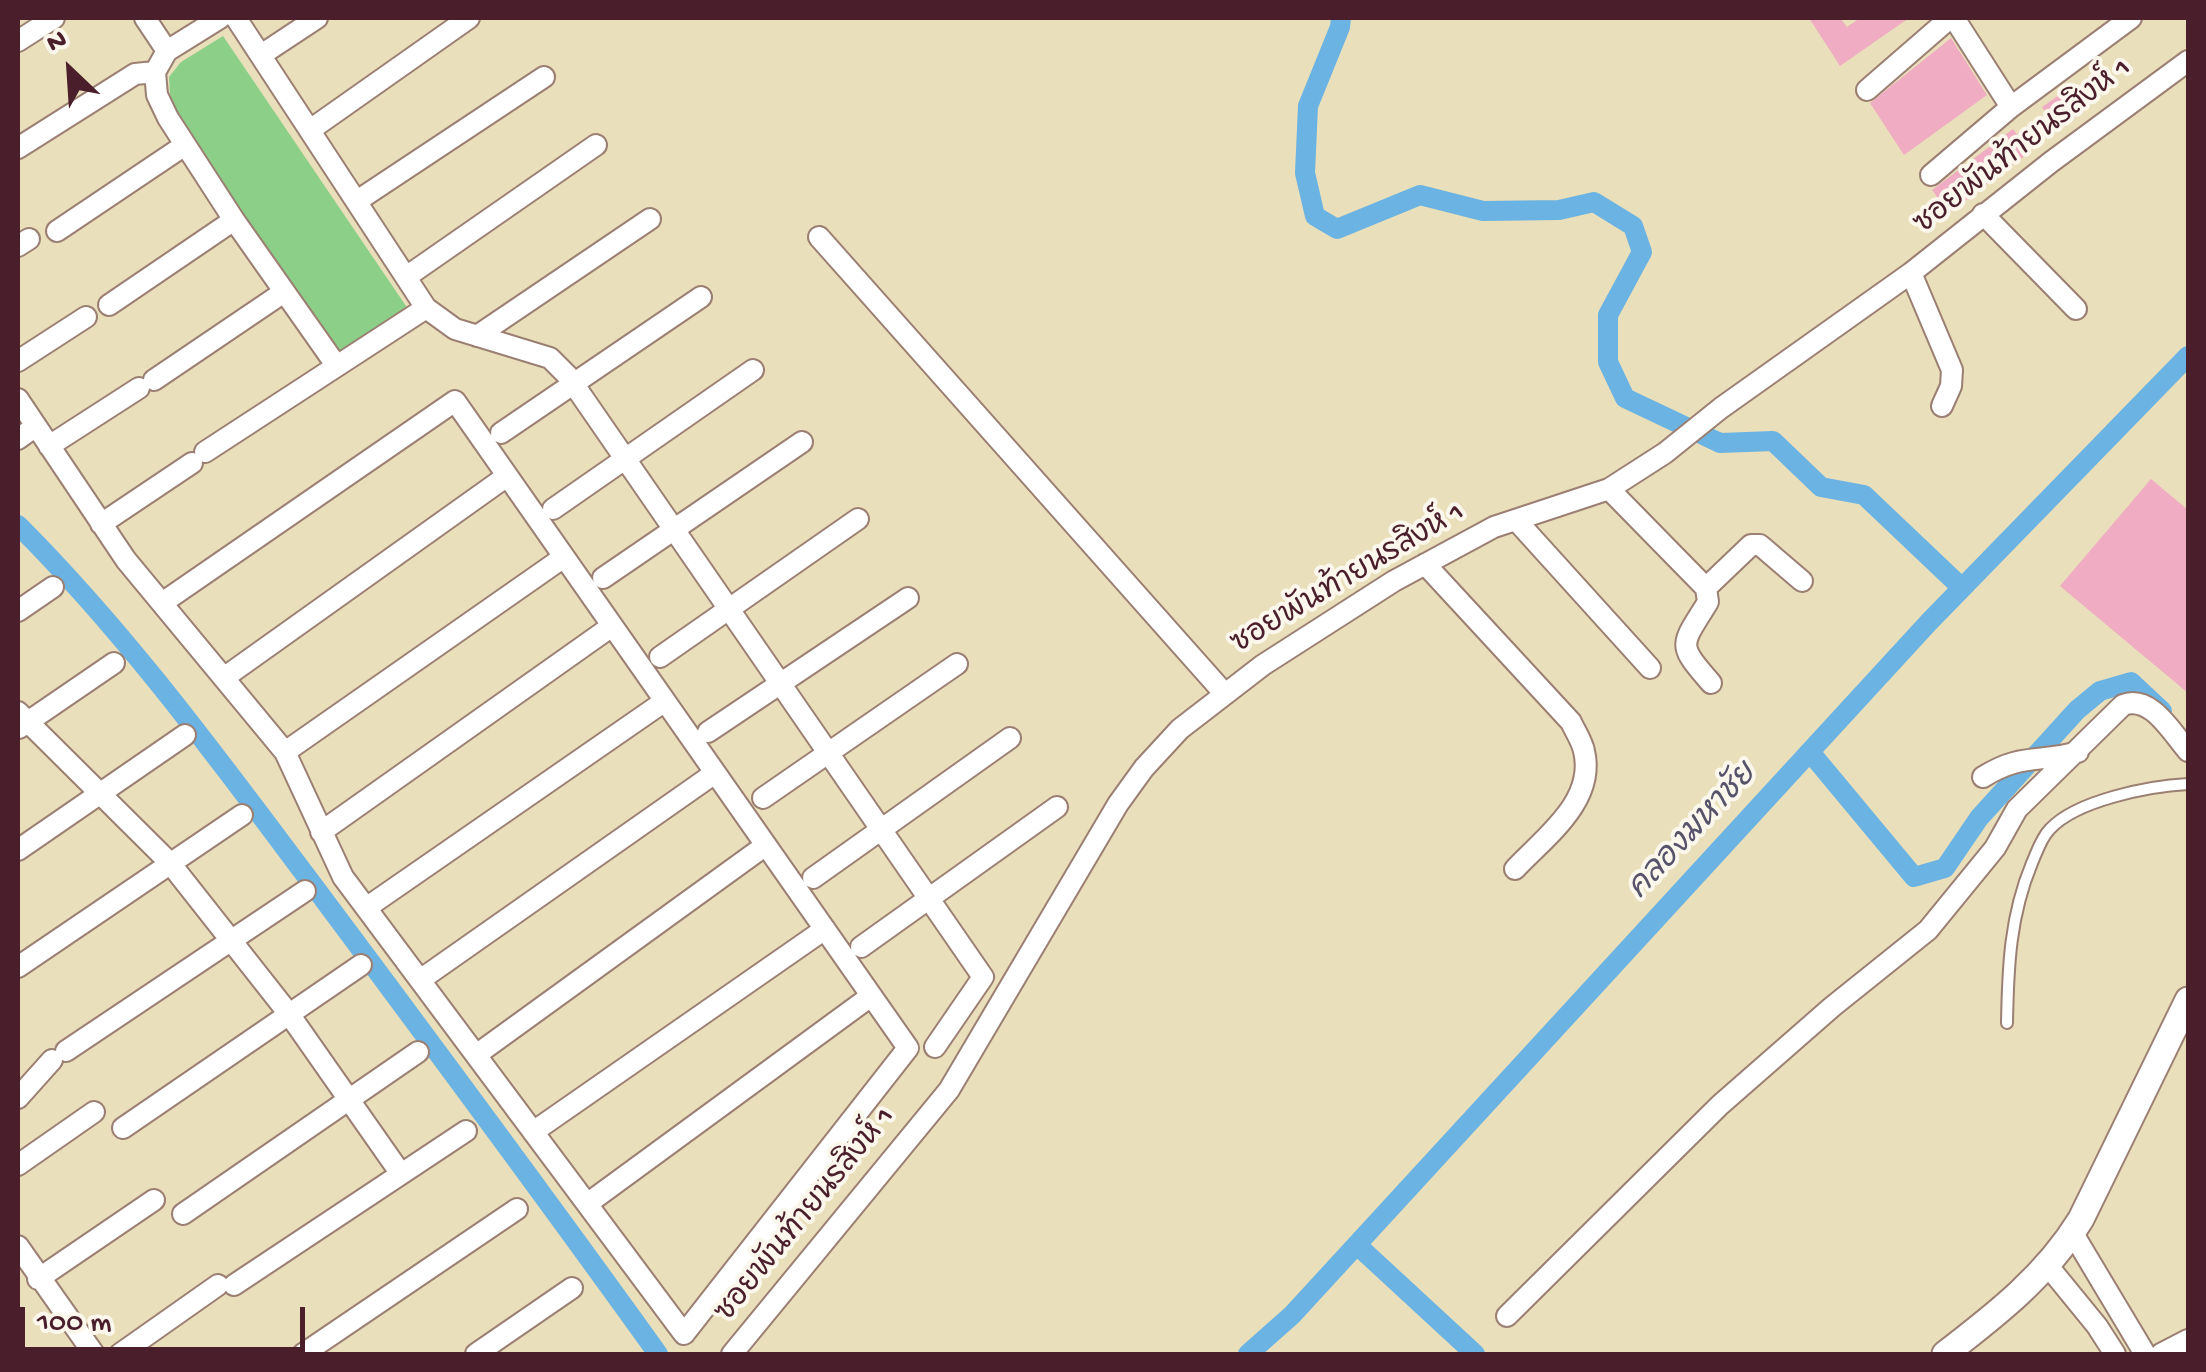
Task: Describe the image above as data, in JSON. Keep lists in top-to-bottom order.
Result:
{
  "streets": {
    "street": ["ซอยพันท้ายนรสิงห์ 1"]
  },
  "water": ["คลองมหาชัย"],
  "scale_bar": "100 m",
  "north": "top left"
}
